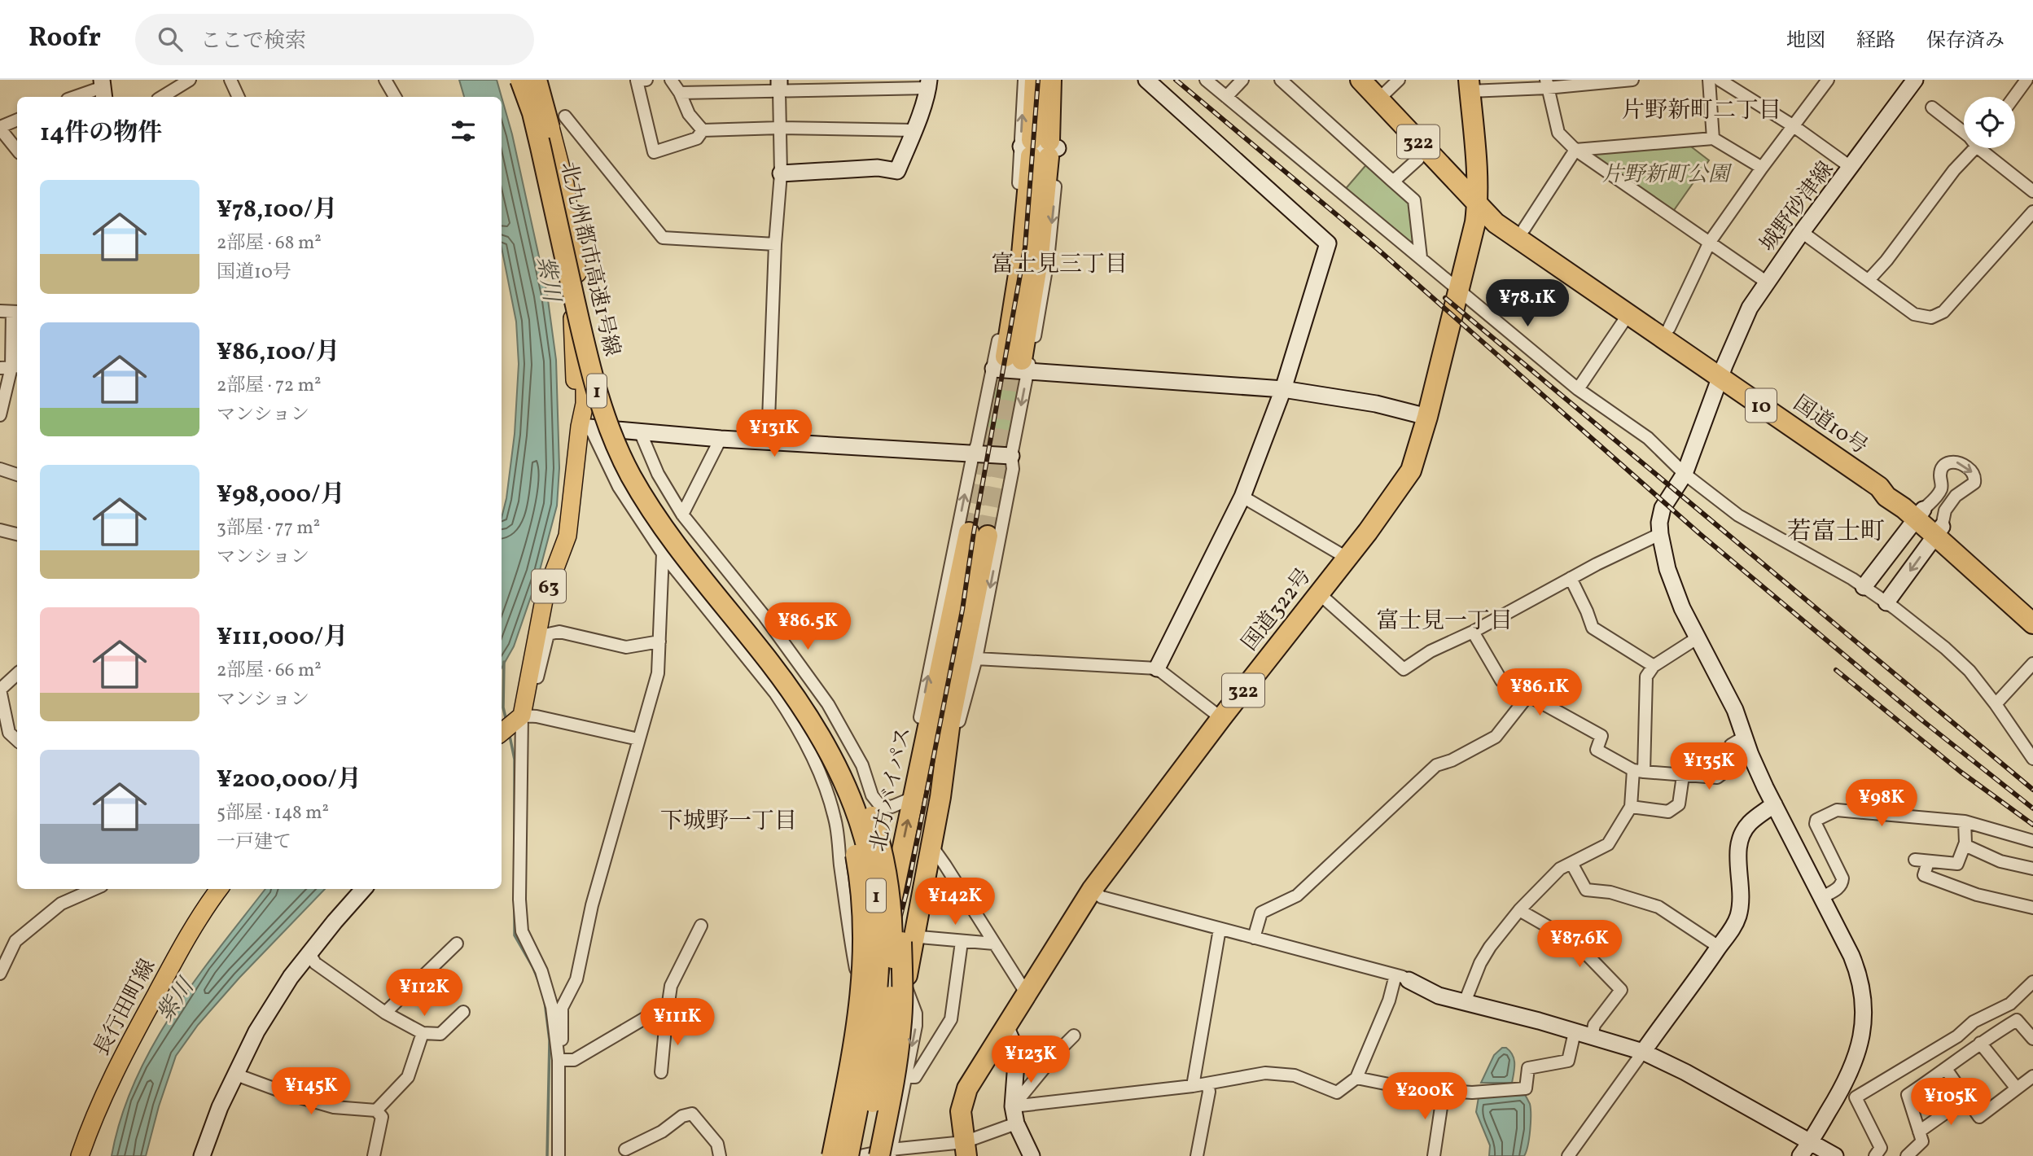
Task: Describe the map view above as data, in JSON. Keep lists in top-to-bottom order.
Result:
{
  "streets": {
    "highway": [
      "322",
      "北九州都市高速1号線",
      "1",
      "10",
      "国道10号",
      "国道322号",
      "北方バイパス"
    ],
    "main road": ["63", "長行田町線"],
    "street": ["城野砂津線"]
  },
  "crossings": [
    ["322", "国道10号"],
    ["322", "国道322号"],
    ["城野砂津線", "国道10号"],
    ["北九州都市高速1号線", "63"],
    ["北九州都市高速1号線", "北方バイパス"],
    ["国道10号", "国道322号"]
  ],
  "districts": [
    "片野新町二丁目",
    "富士見三丁目",
    "若富士町",
    "富士見一丁目",
    "下城野一丁目"
  ],
  "water": ["紫川"],
  "parks": ["片野新町公園"],
  "page": {
    "header": "Roofr",
    "search": "ここで検索",
    "nav": ["地図", "経路", "保存済み"],
    "heading": "14件の物件",
    "list": [
      {
        "name": "¥78,100/月",
        "note": "2部屋 · 68 m² · 国道10号"
      },
      {
        "name": "¥86,100/月",
        "note": "2部屋 · 72 m² · マンション"
      },
      {
        "name": "¥98,000/月",
        "note": "3部屋 · 77 m² · マンション"
      },
      {
        "name": "¥111,000/月",
        "note": "2部屋 · 66 m² · マンション"
      },
      {
        "name": "¥200,000/月",
        "note": "5部屋 · 148 m² · 一戸建て"
      }
    ],
    "price": [
      "¥78.1K",
      "¥131K",
      "¥86.5K",
      "¥86.1K",
      "¥135K",
      "¥98K",
      "¥142K",
      "¥87.6K",
      "¥112K",
      "¥111K",
      "¥123K",
      "¥145K",
      "¥200K",
      "¥105K"
    ]
  }
}
